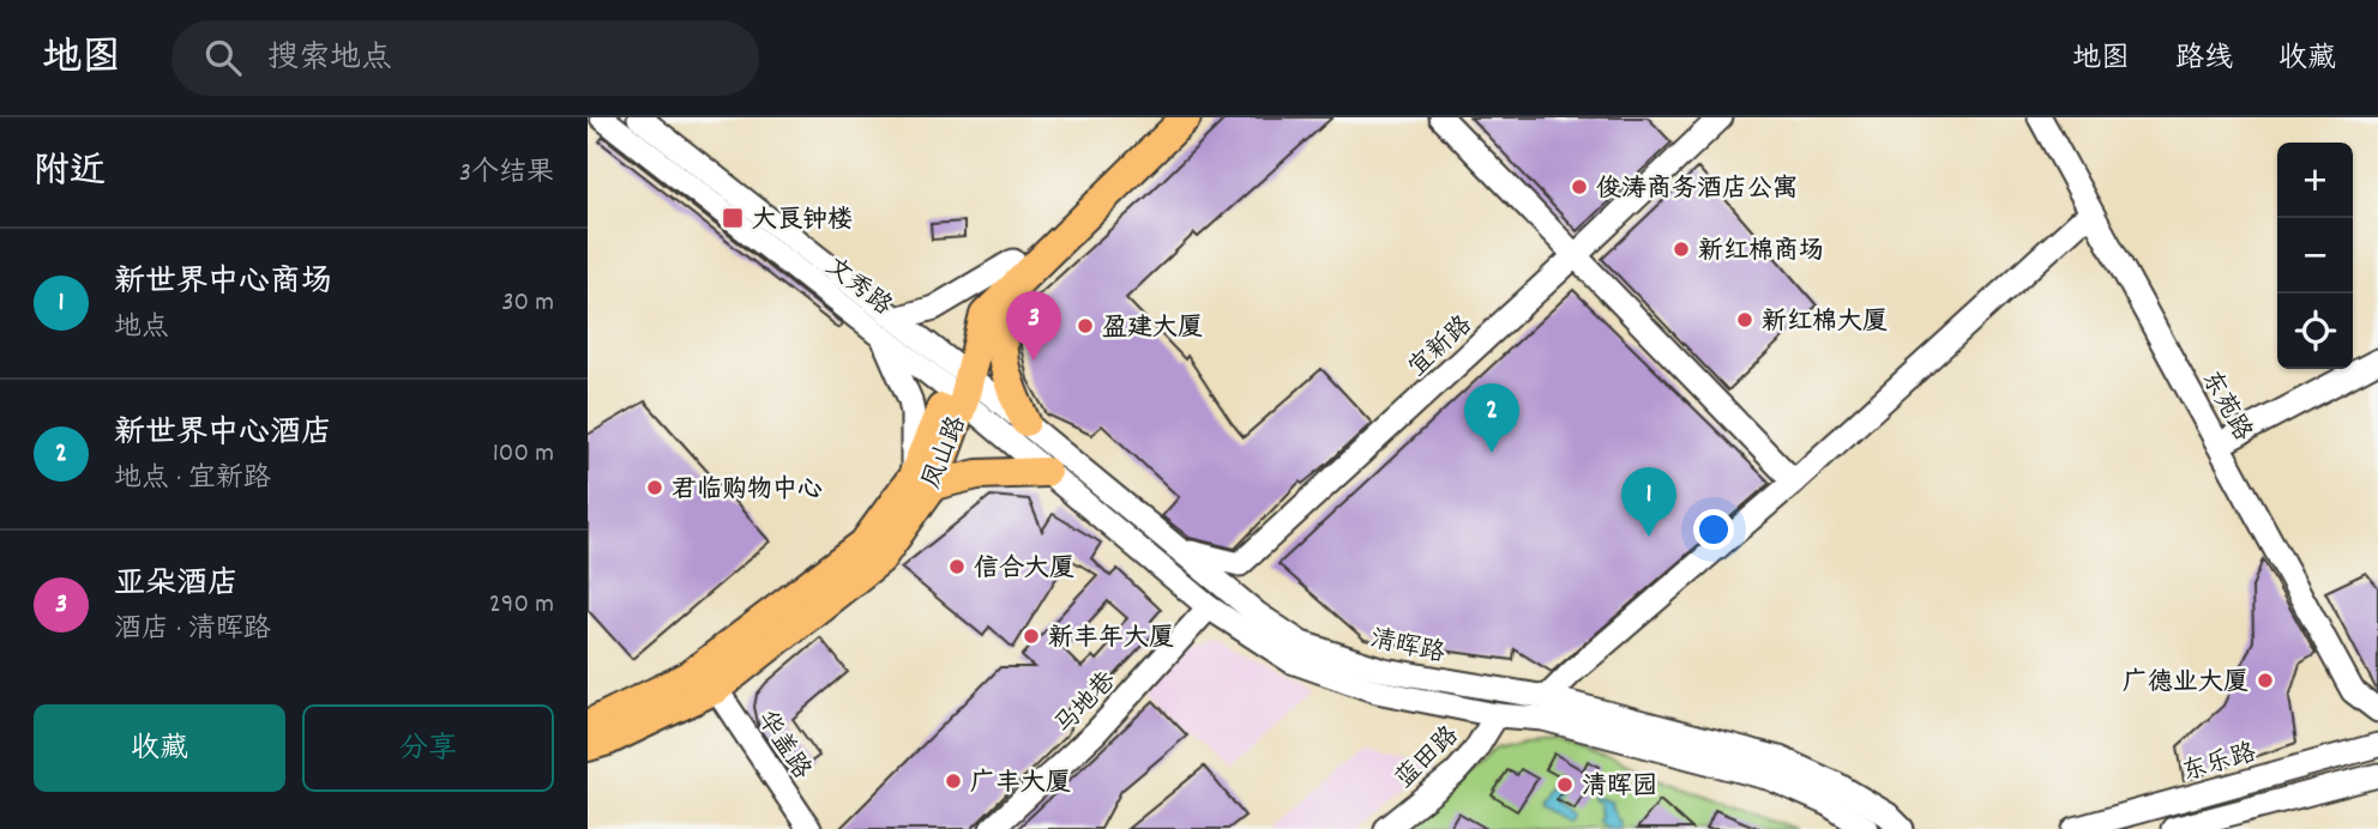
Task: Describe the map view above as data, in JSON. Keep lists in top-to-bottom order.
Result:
{
  "streets": {
    "main road": ["凤山路"],
    "street": [
      "文秀路",
      "宜新路",
      "东苑路",
      "清晖路",
      "马地巷",
      "华盖路",
      "蓝田路",
      "东乐路"
    ]
  },
  "crossings": [
    ["文秀路", "凤山路"],
    ["文秀路", "清晖路"],
    ["凤山路", "清晖路"],
    ["凤山路", "华盖路"],
    ["清晖路", "马地巷"],
    ["清晖路", "蓝田路"]
  ],
  "places": {
    "other": [
      "俊涛商务酒店公寓",
      "新红棉商场",
      "新红棉大厦",
      "盈建大厦",
      "君临购物中心",
      "信合大厦",
      "新丰年大厦",
      "广德业大厦",
      "广丰大厦",
      "清晖园"
    ],
    "transit": ["大良钟楼"]
  },
  "page": {
    "header": "地图",
    "search": "搜索地点",
    "nav": ["地图", "路线", "收藏"],
    "heading": ["附近", "3个结果"],
    "map_buttons": ["+", "−"],
    "list": [
      {
        "mark": "1",
        "name": "新世界中心商场",
        "note": "地点",
        "value": "30 m"
      },
      {
        "mark": "2",
        "name": "新世界中心酒店",
        "note": "地点 · 宜新路",
        "value": "100 m"
      },
      {
        "mark": "3",
        "name": "亚朵酒店",
        "note": "酒店 · 清晖路",
        "value": "290 m"
      }
    ],
    "pins": ["3", "2", "1"],
    "buttons": ["收藏", "分享"]
  }
}
